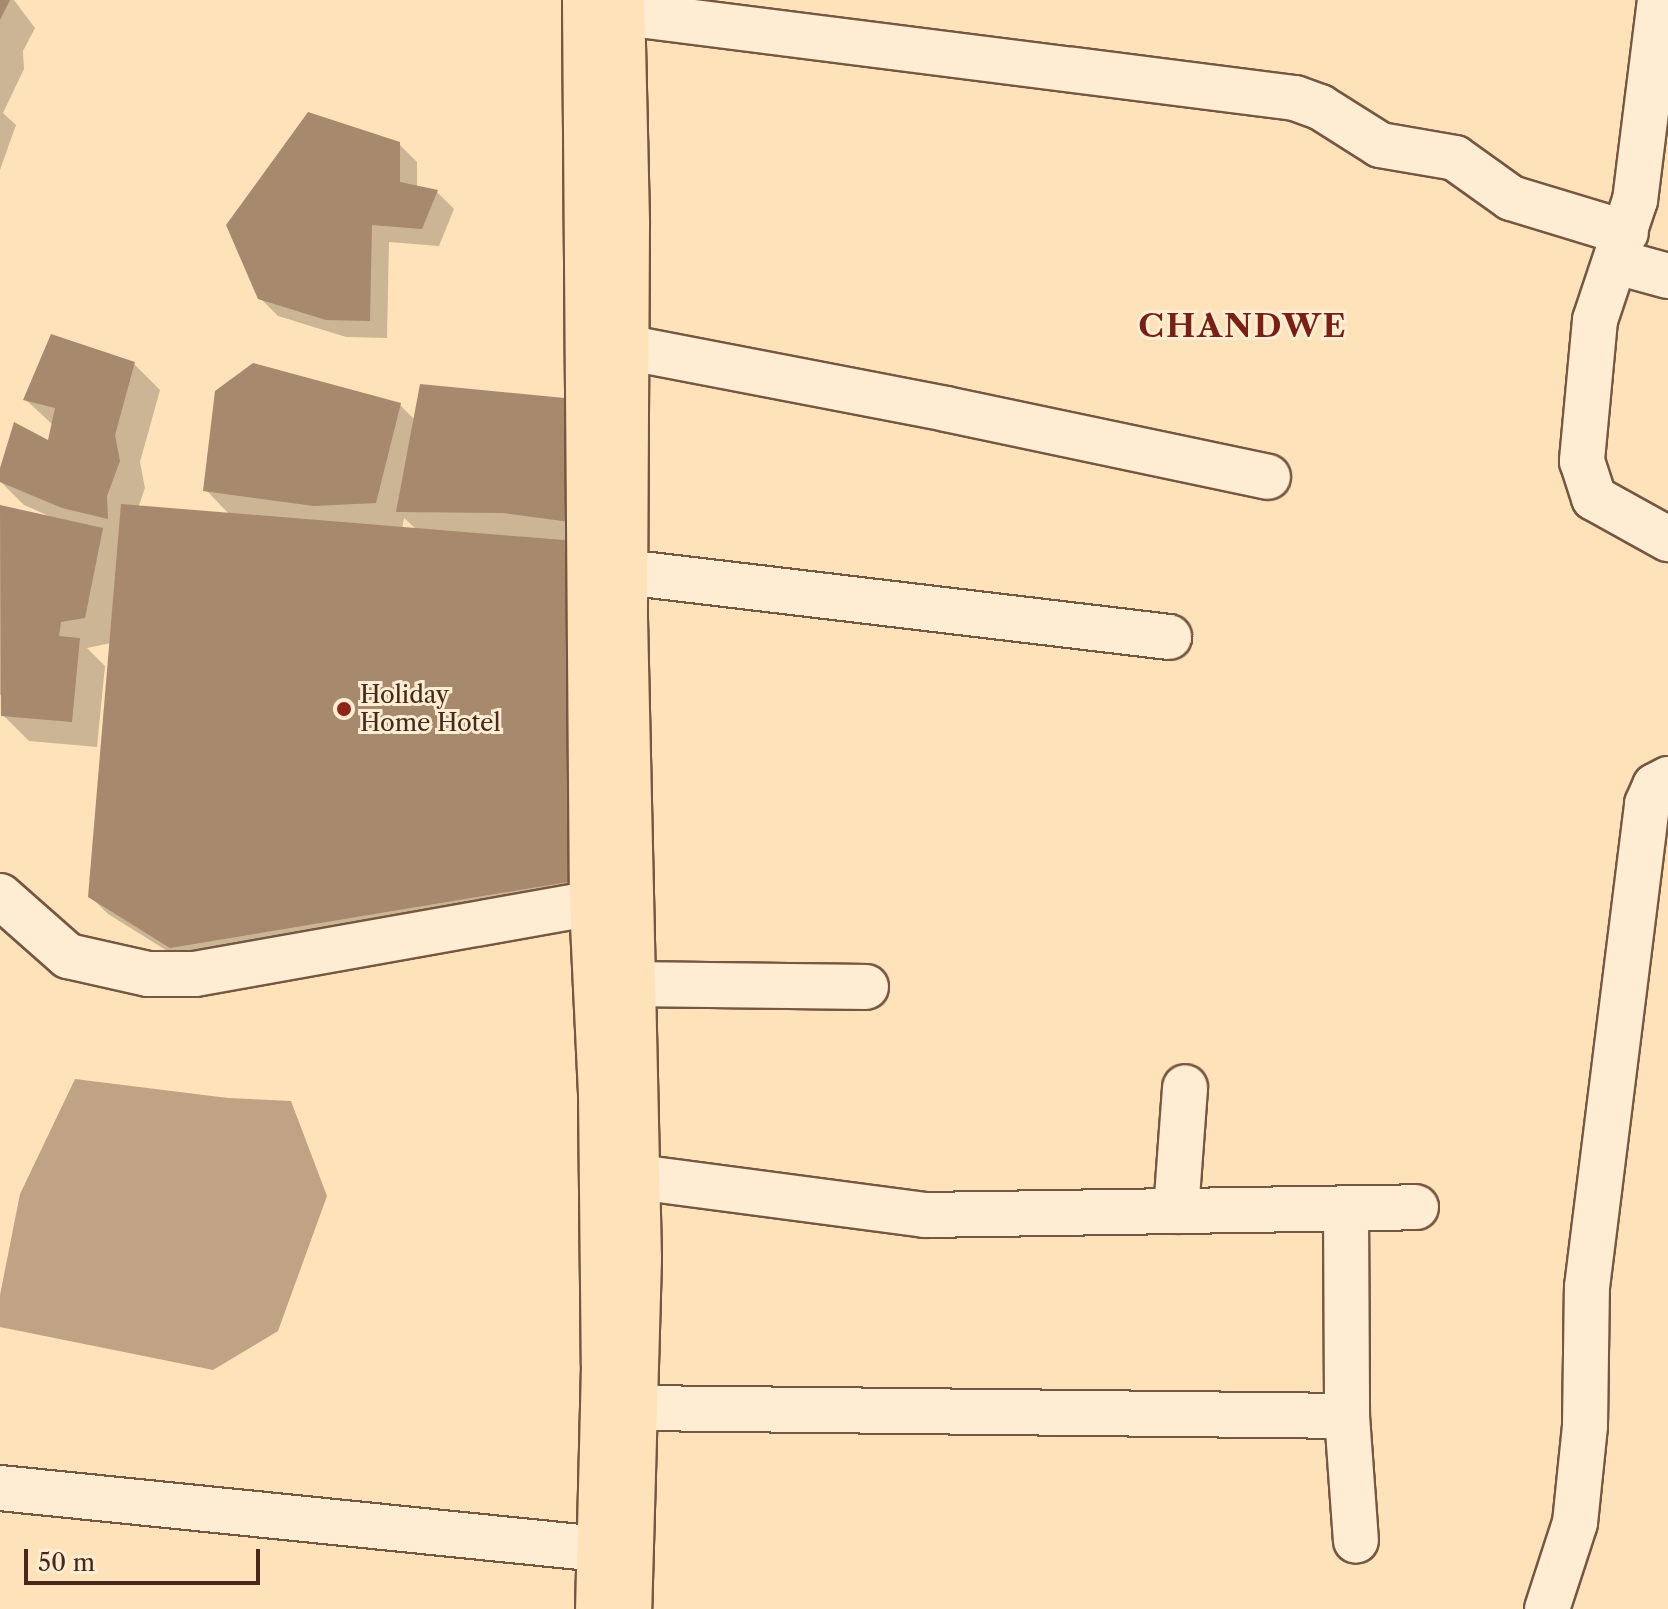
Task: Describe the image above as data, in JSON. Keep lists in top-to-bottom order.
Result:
{
  "districts": ["CHANDWE"],
  "places": ["Holiday Home Hotel"],
  "scale_bar": "50 m"
}
